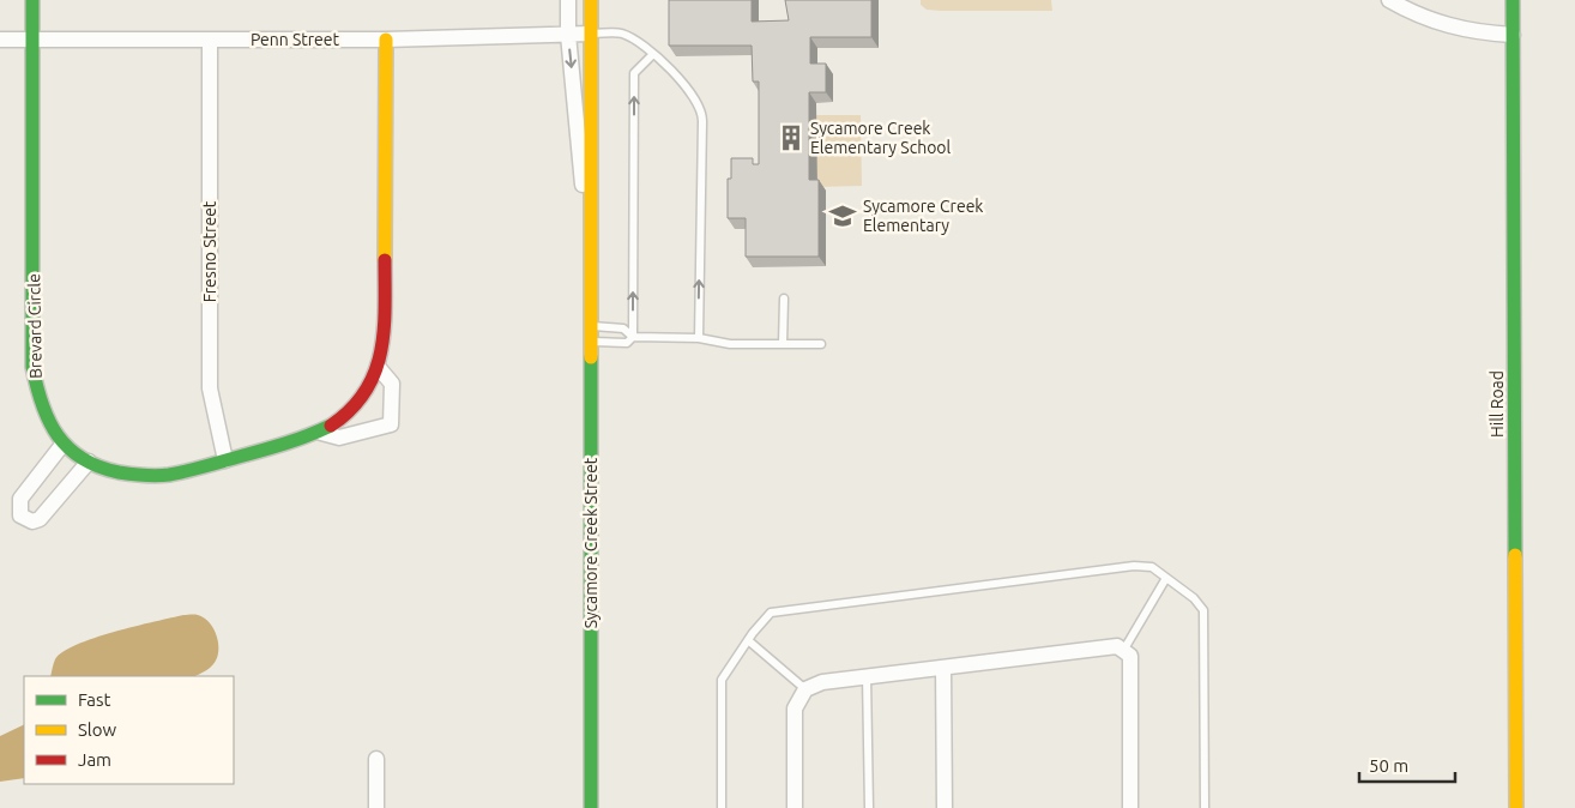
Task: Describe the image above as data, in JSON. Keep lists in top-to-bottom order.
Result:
{
  "streets": {
    "street": [
      "Penn Street",
      "Fresno Street",
      "Brevard Circle",
      "Hill Road",
      "Sycamore Creek Street"
    ]
  },
  "crossings": [
    ["Penn Street", "Fresno Street"],
    ["Penn Street", "Brevard Circle"],
    ["Penn Street", "Sycamore Creek Street"]
  ],
  "places": {
    "building": ["Sycamore Creek Elementary School"],
    "school or university": ["Sycamore Creek Elementary"]
  },
  "legend": ["Fast", "Slow", "Jam"],
  "scale_bar": "50 m"
}
